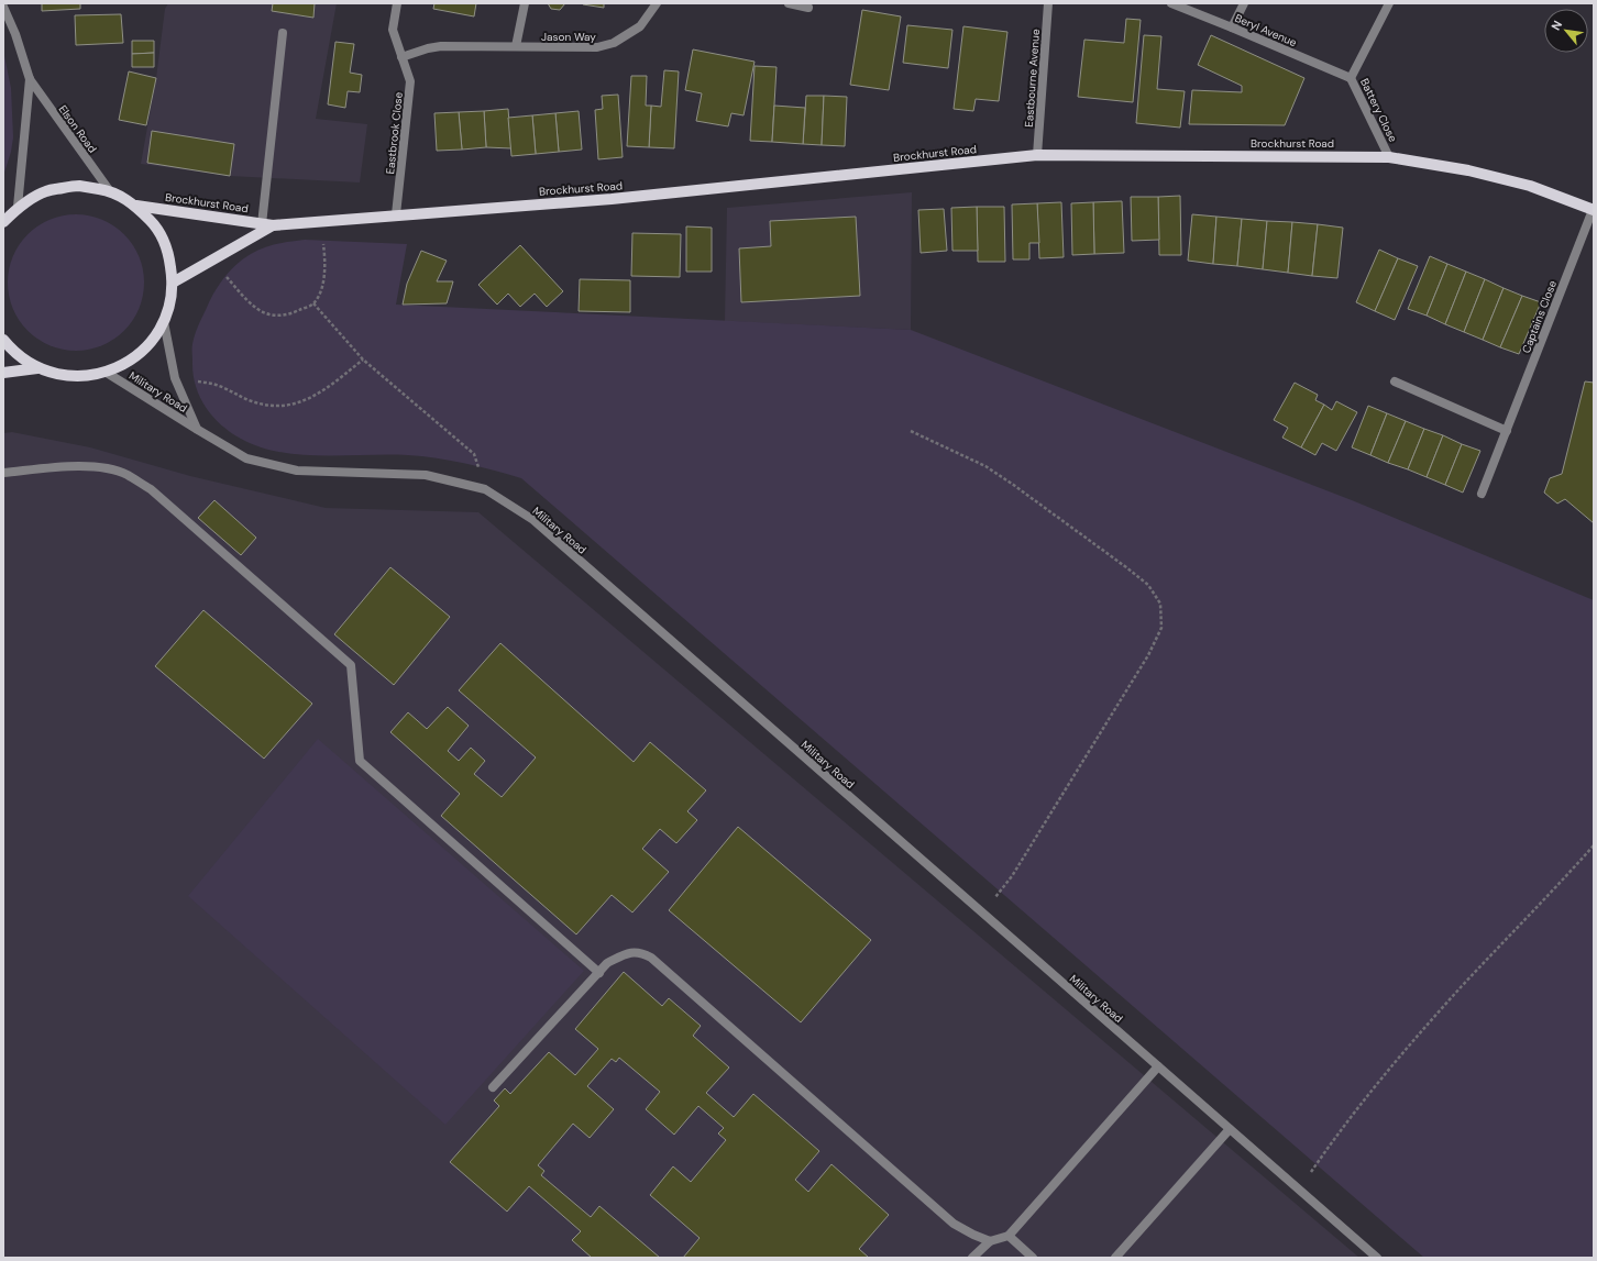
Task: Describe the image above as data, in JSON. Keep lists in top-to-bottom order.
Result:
{
  "streets": {
    "main road": ["Brockhurst Road"],
    "street": [
      "Beryl Avenue",
      "Jason Way",
      "Eastbourne Avenue",
      "Battery Close",
      "Elson Road",
      "Eastbrook Close",
      "Captains Close",
      "Military Road"
    ]
  },
  "crossings": [
    ["Beryl Avenue", "Battery Close"],
    ["Jason Way", "Eastbrook Close"],
    ["Eastbourne Avenue", "Brockhurst Road"],
    ["Battery Close", "Brockhurst Road"],
    ["Eastbrook Close", "Brockhurst Road"],
    ["Brockhurst Road", "Captains Close"]
  ],
  "north": "top left"
}
